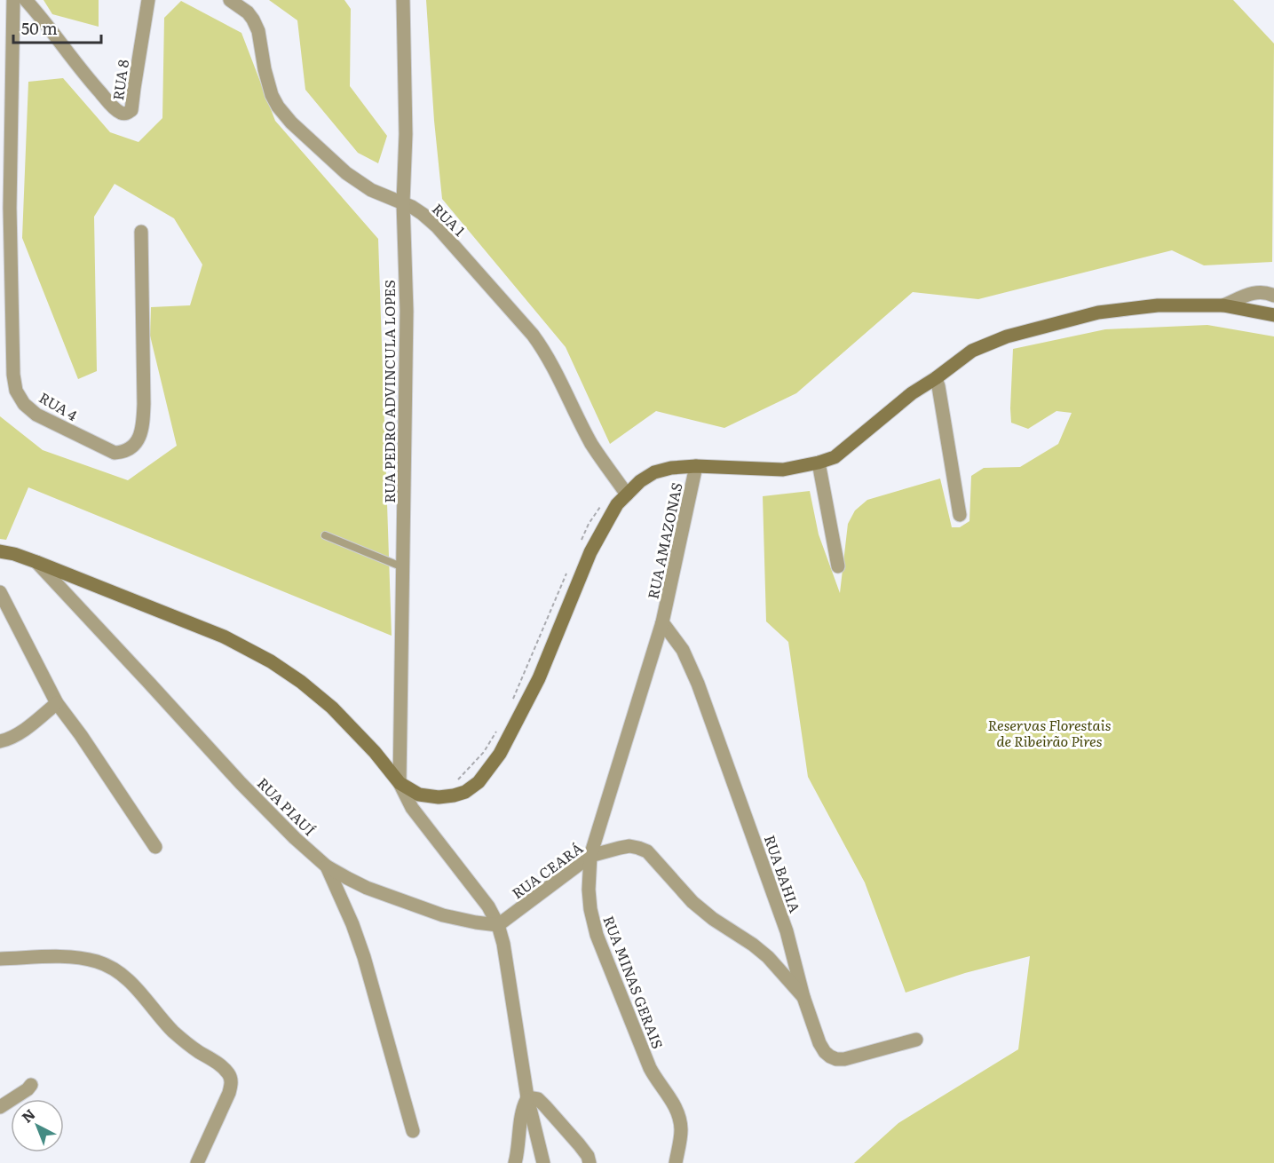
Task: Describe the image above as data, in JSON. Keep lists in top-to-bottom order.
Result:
{
  "streets": {
    "street": [
      "RUA 8",
      "RUA 1",
      "RUA PEDRO ADVINCULA LOPES",
      "RUA 4",
      "RUA AMAZONAS",
      "RUA PIAUÍ",
      "RUA CEARÁ",
      "RUA BAHIA",
      "RUA MINAS GERAIS"
    ]
  },
  "crossings": [
    ["RUA 1", "RUA PEDRO ADVINCULA LOPES"],
    ["RUA AMAZONAS", "RUA BAHIA"],
    ["RUA AMAZONAS", "RUA MINAS GERAIS"],
    ["RUA CEARÁ", "RUA BAHIA"],
    ["RUA CEARÁ", "RUA MINAS GERAIS"],
    ["RUA BAHIA", "RUA MINAS GERAIS"]
  ],
  "parks": ["Reservas Florestais de Ribeirão Pires"],
  "scale_bar": "50 m",
  "north": "top left"
}
